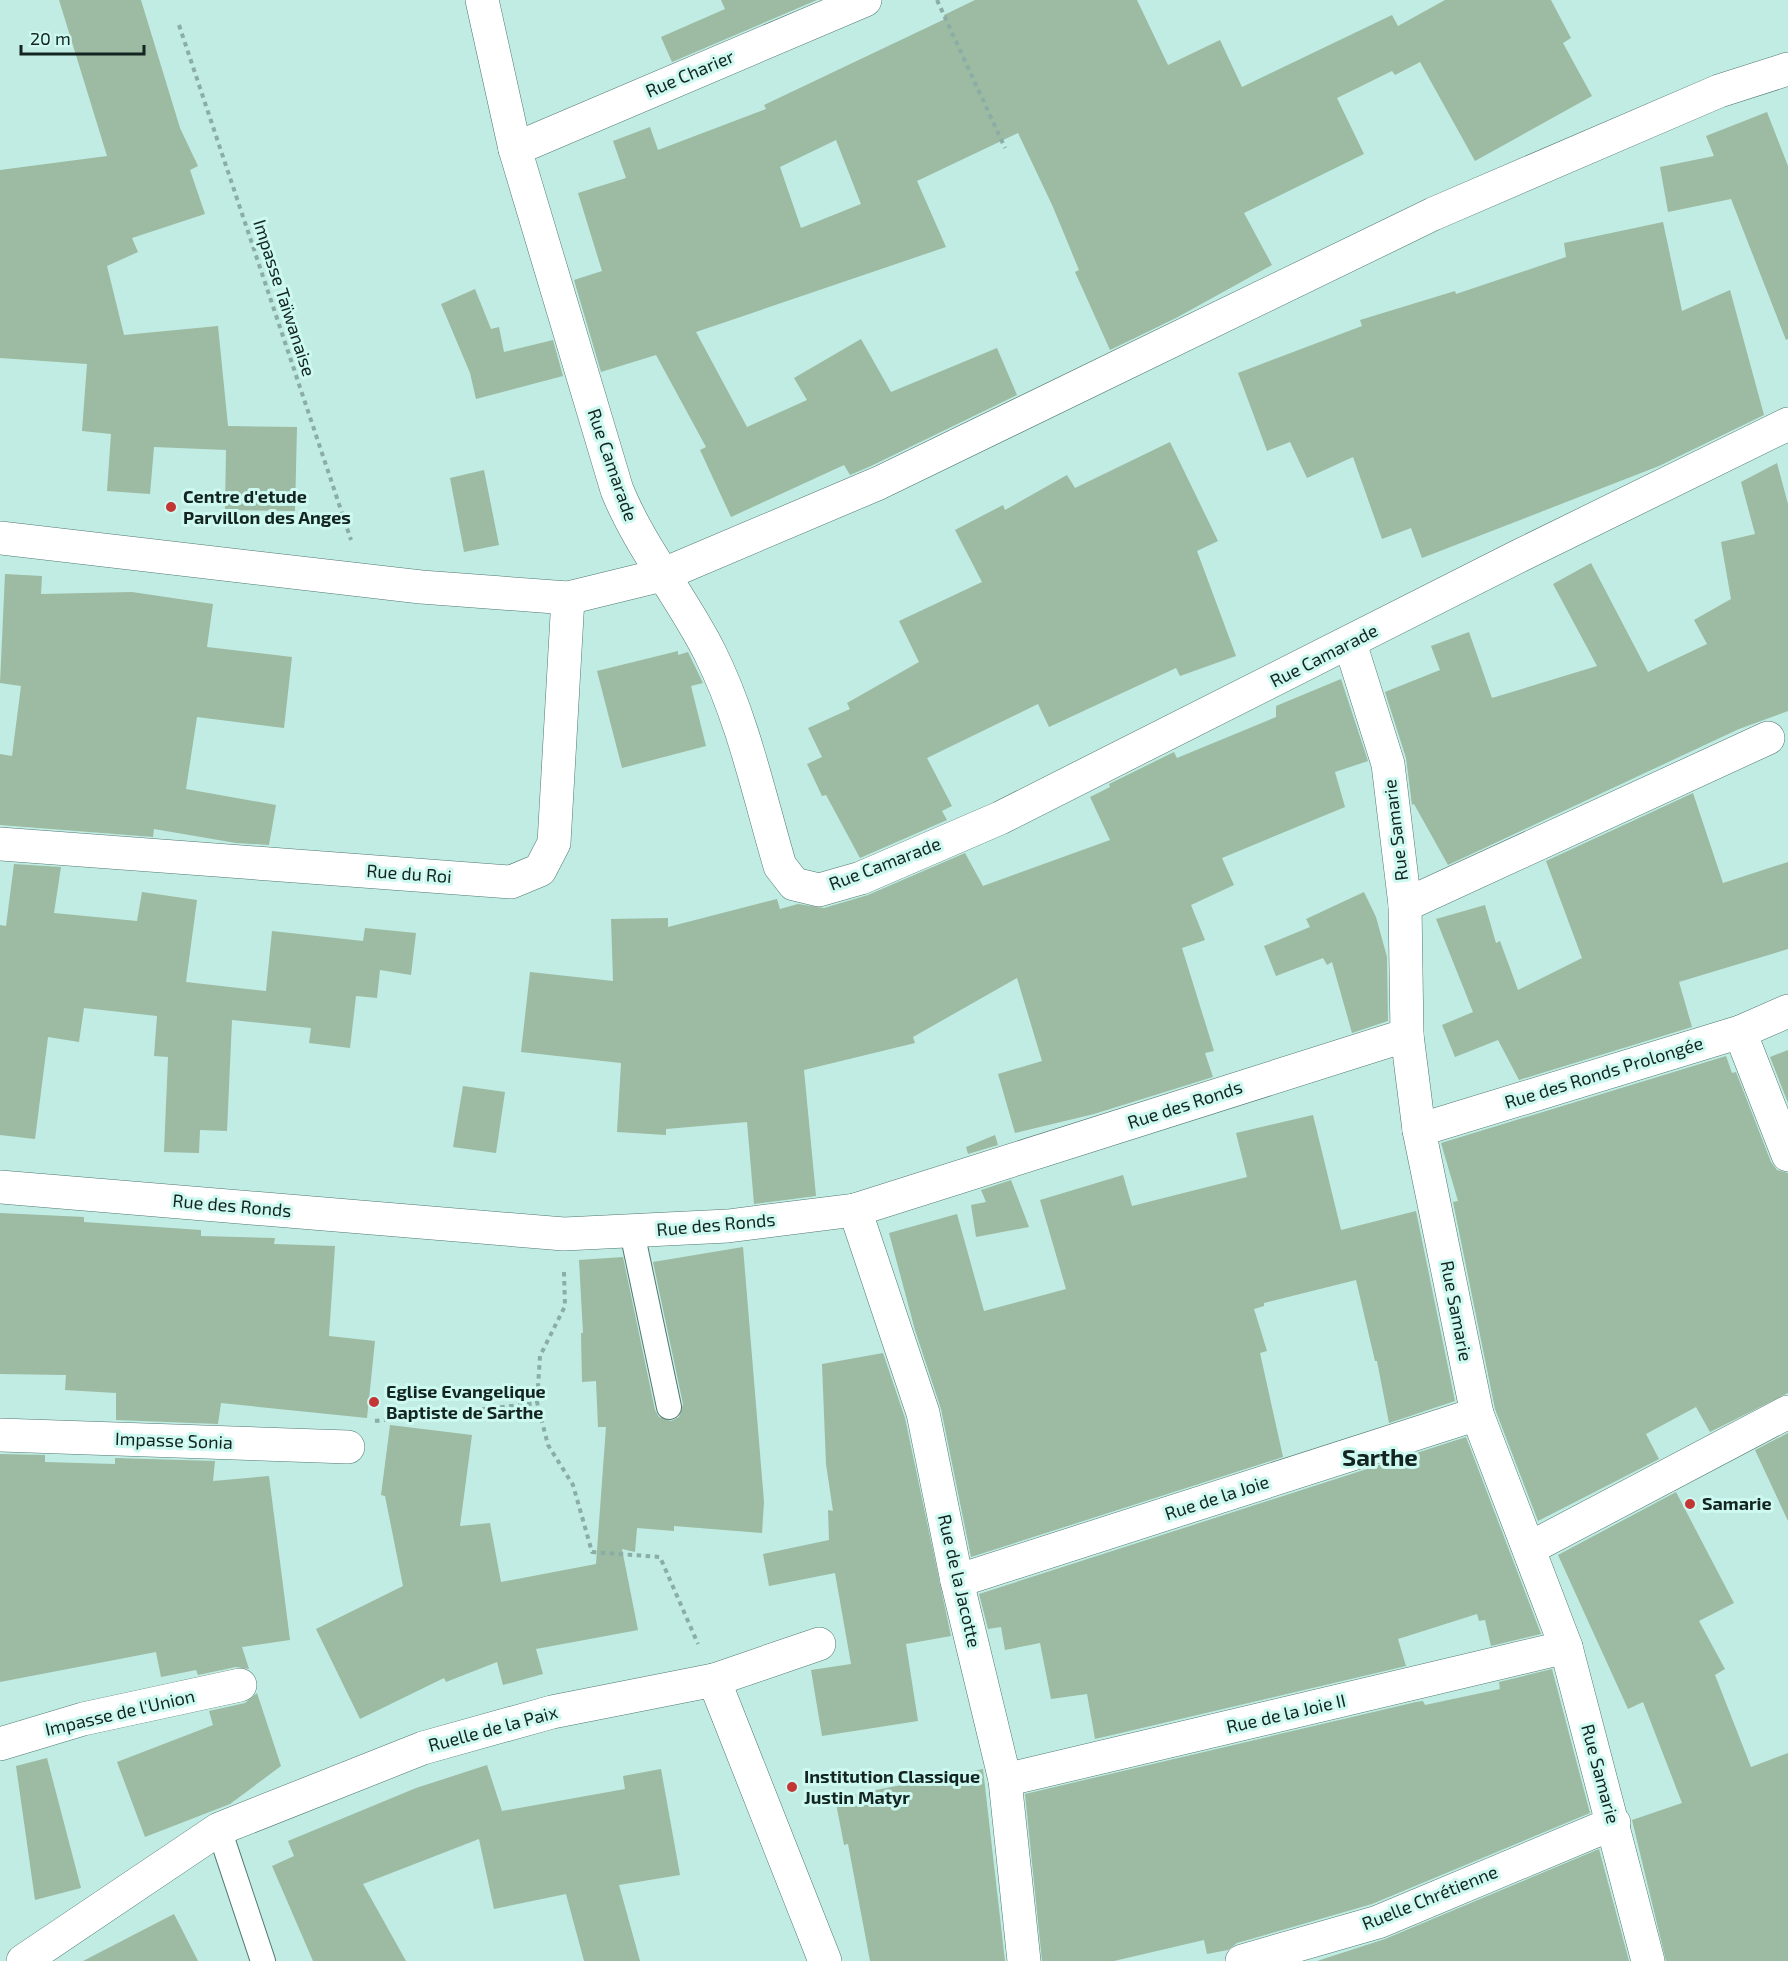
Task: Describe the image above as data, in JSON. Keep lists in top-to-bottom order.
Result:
{
  "streets": {
    "street": [
      "Rue Charier",
      "Rue Camarade",
      "Rue Samarie",
      "Rue du Roi",
      "Rue des Ronds Prolongée",
      "Rue des Ronds",
      "Impasse Sonia",
      "Rue de la Joie",
      "Rue de la Jacotte",
      "Impasse de l'Union",
      "Rue de la Joie II",
      "Ruelle de la Paix",
      "Ruelle Chrétienne"
    ],
    "path": ["Impasse Taïwanaise"]
  },
  "crossings": [
    ["Rue Charier", "Rue Camarade"],
    ["Rue Camarade", "Rue Samarie"],
    ["Rue Samarie", "Rue des Ronds Prolongée"],
    ["Rue Samarie", "Rue des Ronds"],
    ["Rue Samarie", "Rue de la Joie"],
    ["Rue Samarie", "Rue de la Joie II"],
    ["Rue Samarie", "Ruelle Chrétienne"],
    ["Rue des Ronds", "Rue de la Jacotte"],
    ["Rue de la Joie", "Rue de la Jacotte"],
    ["Rue de la Jacotte", "Rue de la Joie II"]
  ],
  "districts": ["Sarthe"],
  "places": [
    "Centre d'etude Parvillon des Anges",
    "Eglise Evangelique Baptiste de Sarthe",
    "Samarie",
    "Institution Classique Justin Matyr"
  ],
  "scale_bar": "20 m"
}
